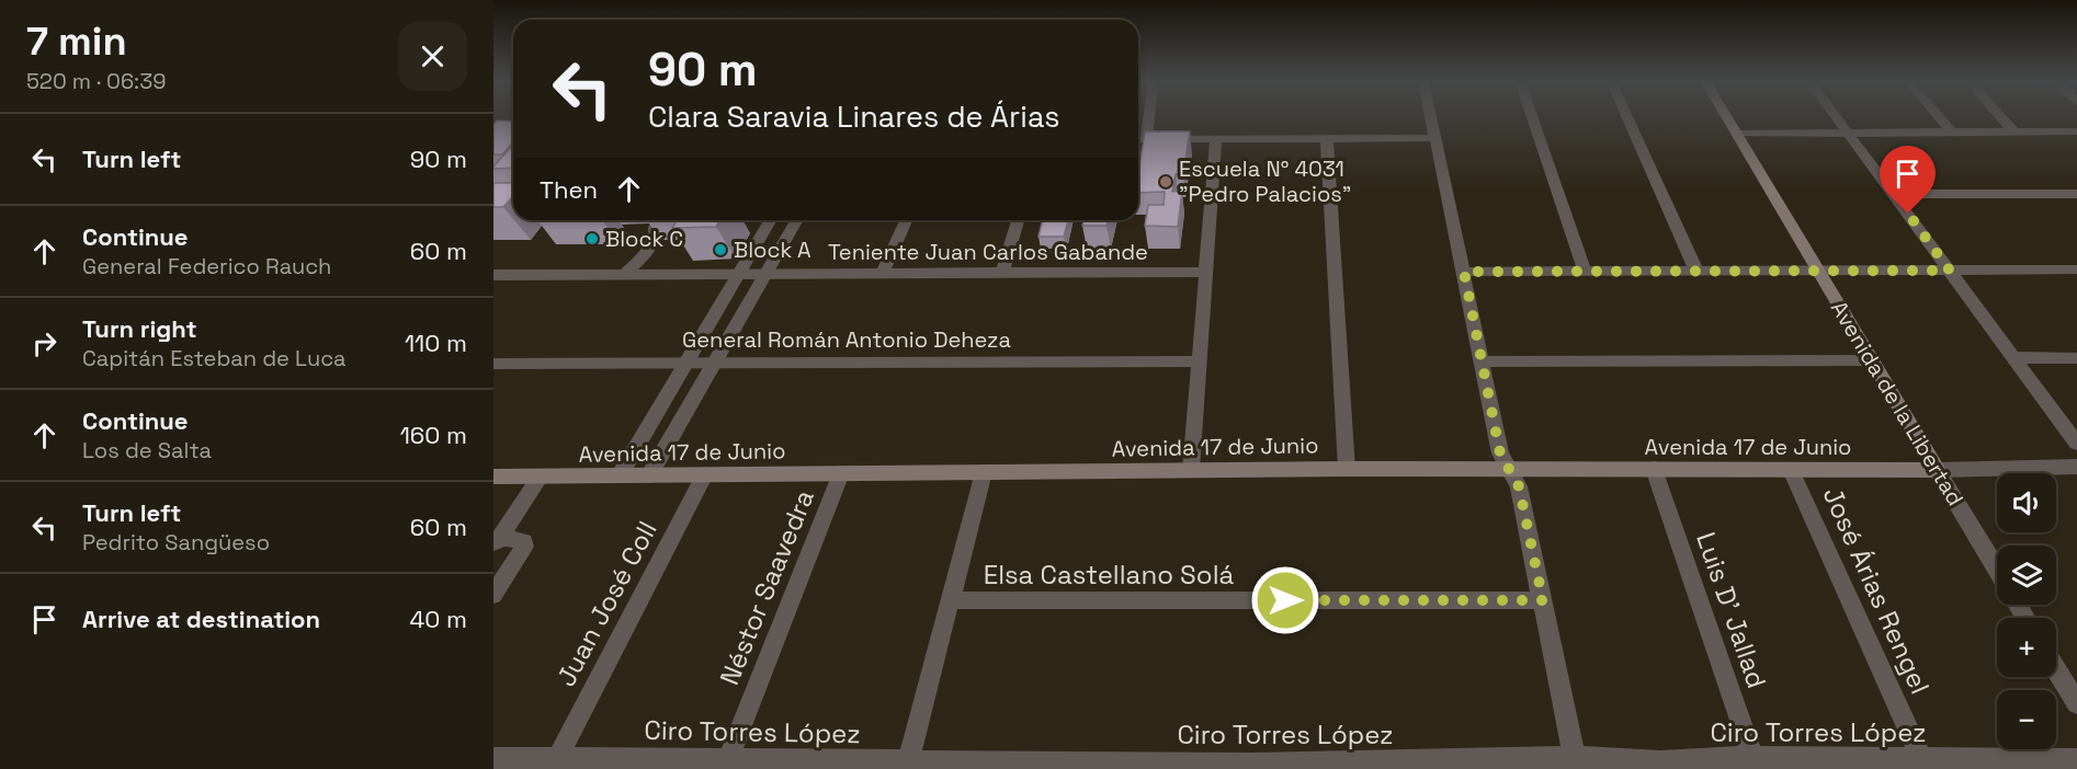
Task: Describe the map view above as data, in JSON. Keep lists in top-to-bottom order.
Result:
{
  "streets": {
    "main road": ["Avenida de la Libertad", "Avenida 17 de Junio"],
    "street": [
      "Teniente Juan Carlos Gabande",
      "General Román Antonio Deheza",
      "Elsa Castellano Solá",
      "Néstor Saavedra",
      "José Árias Rengel",
      "Juan José Coll",
      "Luis D' Jallad",
      "Ciro Torres López"
    ]
  },
  "crossings": [
    ["Avenida de la Libertad", "Avenida 17 de Junio"],
    ["Avenida 17 de Junio", "Néstor Saavedra"],
    ["Avenida 17 de Junio", "José Árias Rengel"],
    ["Avenida 17 de Junio", "Juan José Coll"],
    ["Avenida 17 de Junio", "Luis D' Jallad"],
    ["Néstor Saavedra", "Ciro Torres López"],
    ["José Árias Rengel", "Ciro Torres López"],
    ["Juan José Coll", "Ciro Torres López"],
    ["Luis D' Jallad", "Ciro Torres López"]
  ],
  "places": ["Escuela N° 4031 \"Pedro Palacios\"", "Block C", "Block A"],
  "page": {
    "heading": ["7 min", "520 m · 06:39"],
    "turn": ["90 m", "Clara Saravia Linares de Árias"],
    "list": [
      {
        "name": "Turn left",
        "value": "90 m"
      },
      {
        "name": "Continue",
        "note": "General Federico Rauch",
        "value": "60 m"
      },
      {
        "name": "Turn right",
        "note": "Capitán Esteban de Luca",
        "value": "110 m"
      },
      {
        "name": "Continue",
        "note": "Los de Salta",
        "value": "160 m"
      },
      {
        "name": "Turn left",
        "note": "Pedrito Sangüeso",
        "value": "60 m"
      },
      {
        "name": "Arrive at destination",
        "value": "40 m"
      }
    ],
    "then": "Then",
    "map_buttons": ["+", "−"]
  }
}
